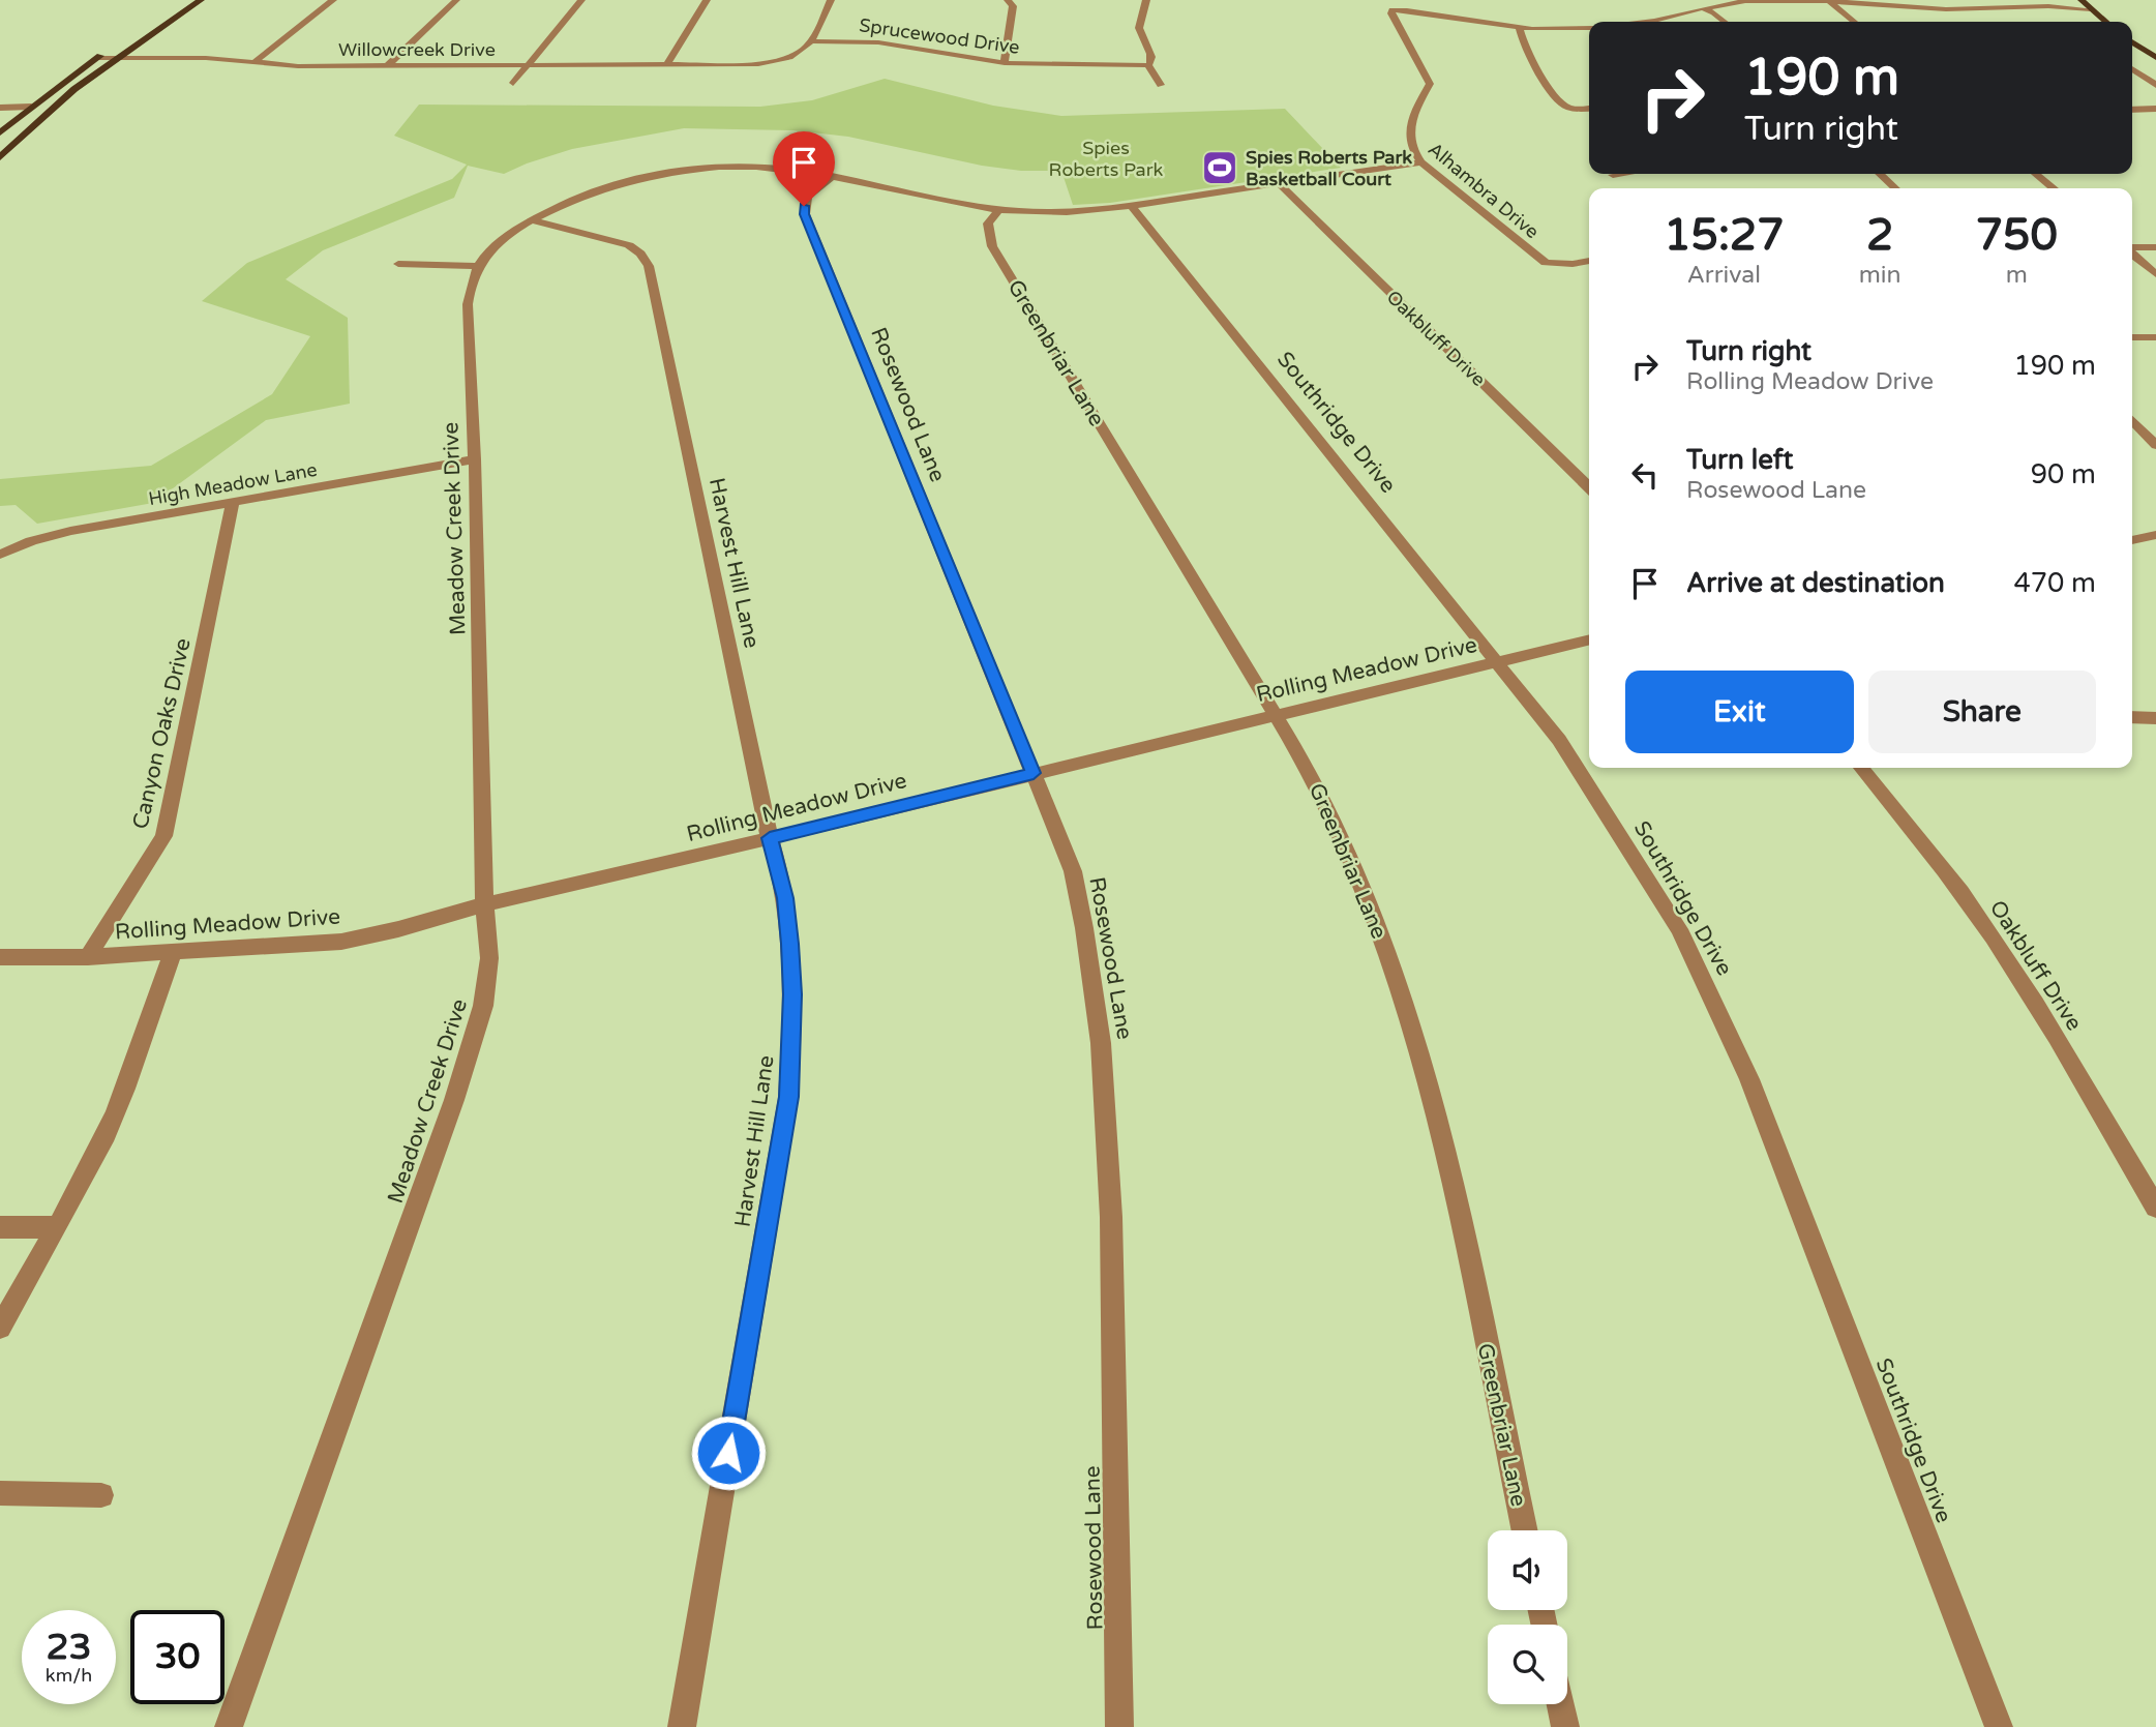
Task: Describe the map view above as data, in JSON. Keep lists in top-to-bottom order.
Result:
{
  "streets": {
    "street": [
      "Sprucewood Drive",
      "Willowcreek Drive",
      "Alhambra Drive",
      "Oakbluff Drive",
      "Greenbriar Lane",
      "Rosewood Lane",
      "Southridge Drive",
      "High Meadow Lane",
      "Meadow Creek Drive",
      "Harvest Hill Lane",
      "Rolling Meadow Drive",
      "Canyon Oaks Drive"
    ]
  },
  "crossings": [
    ["Sprucewood Drive", "Willowcreek Drive"],
    ["Greenbriar Lane", "Rolling Meadow Drive"],
    ["Rosewood Lane", "Rolling Meadow Drive"],
    ["Southridge Drive", "Rolling Meadow Drive"],
    ["High Meadow Lane", "Meadow Creek Drive"],
    ["High Meadow Lane", "Canyon Oaks Drive"],
    ["Meadow Creek Drive", "Rolling Meadow Drive"],
    ["Harvest Hill Lane", "Rolling Meadow Drive"],
    ["Rolling Meadow Drive", "Canyon Oaks Drive"]
  ],
  "parks": ["Spies Roberts Park"],
  "places": {
    "sports": ["Spies Roberts Park Basketball Court"]
  },
  "page": {
    "turn": ["190 m", "Turn right"],
    "eta": [
      "15:27",
      "Arrival",
      "2",
      "min",
      "750",
      "m"
    ],
    "list": [
      {
        "name": "Turn right",
        "note": "Rolling Meadow Drive",
        "value": "190 m"
      },
      {
        "name": "Turn left",
        "note": "Rosewood Lane",
        "value": "90 m"
      },
      {
        "name": "Arrive at destination",
        "value": "470 m"
      }
    ],
    "buttons": ["Exit", "Share"],
    "speed": "23 km/h",
    "limit": "30"
  }
}
